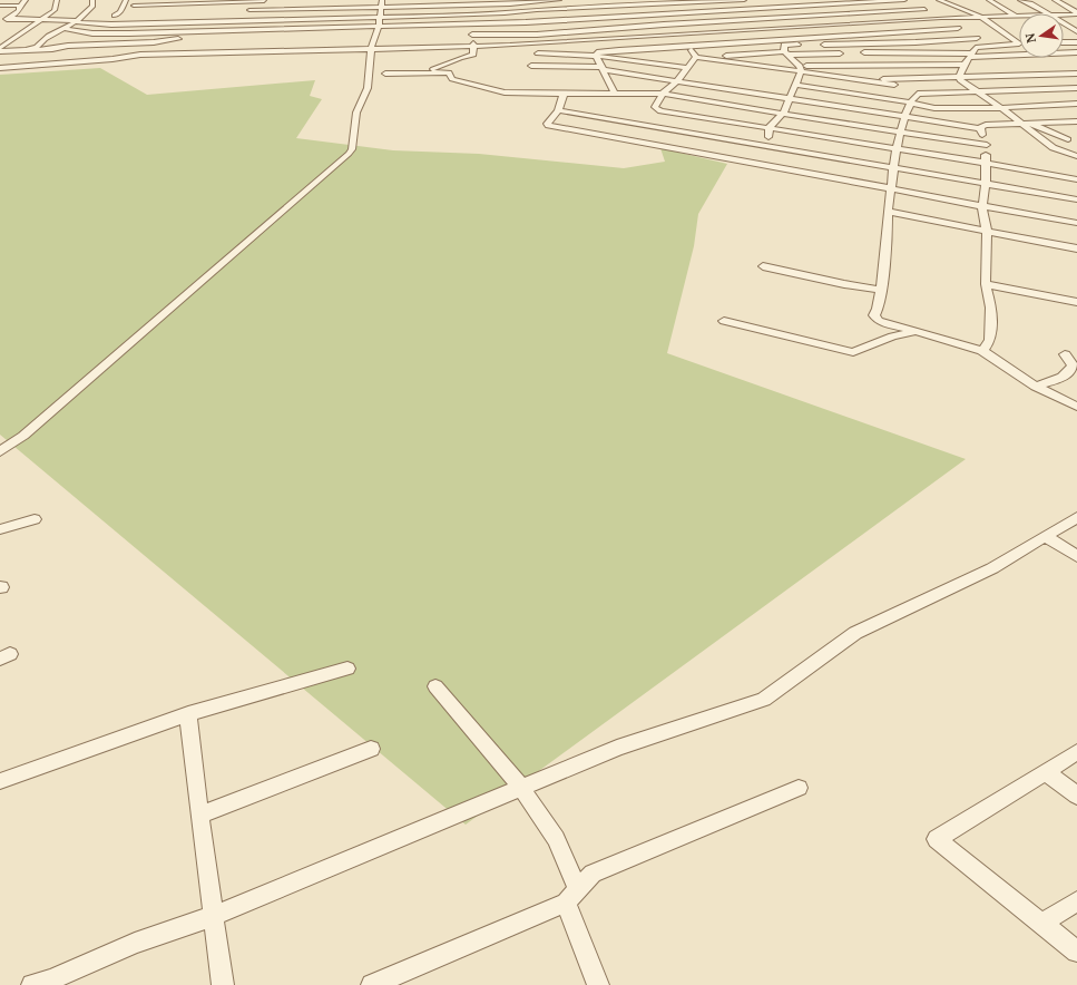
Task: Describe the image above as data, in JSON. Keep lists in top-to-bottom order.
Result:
{
  "north": "left"
}
